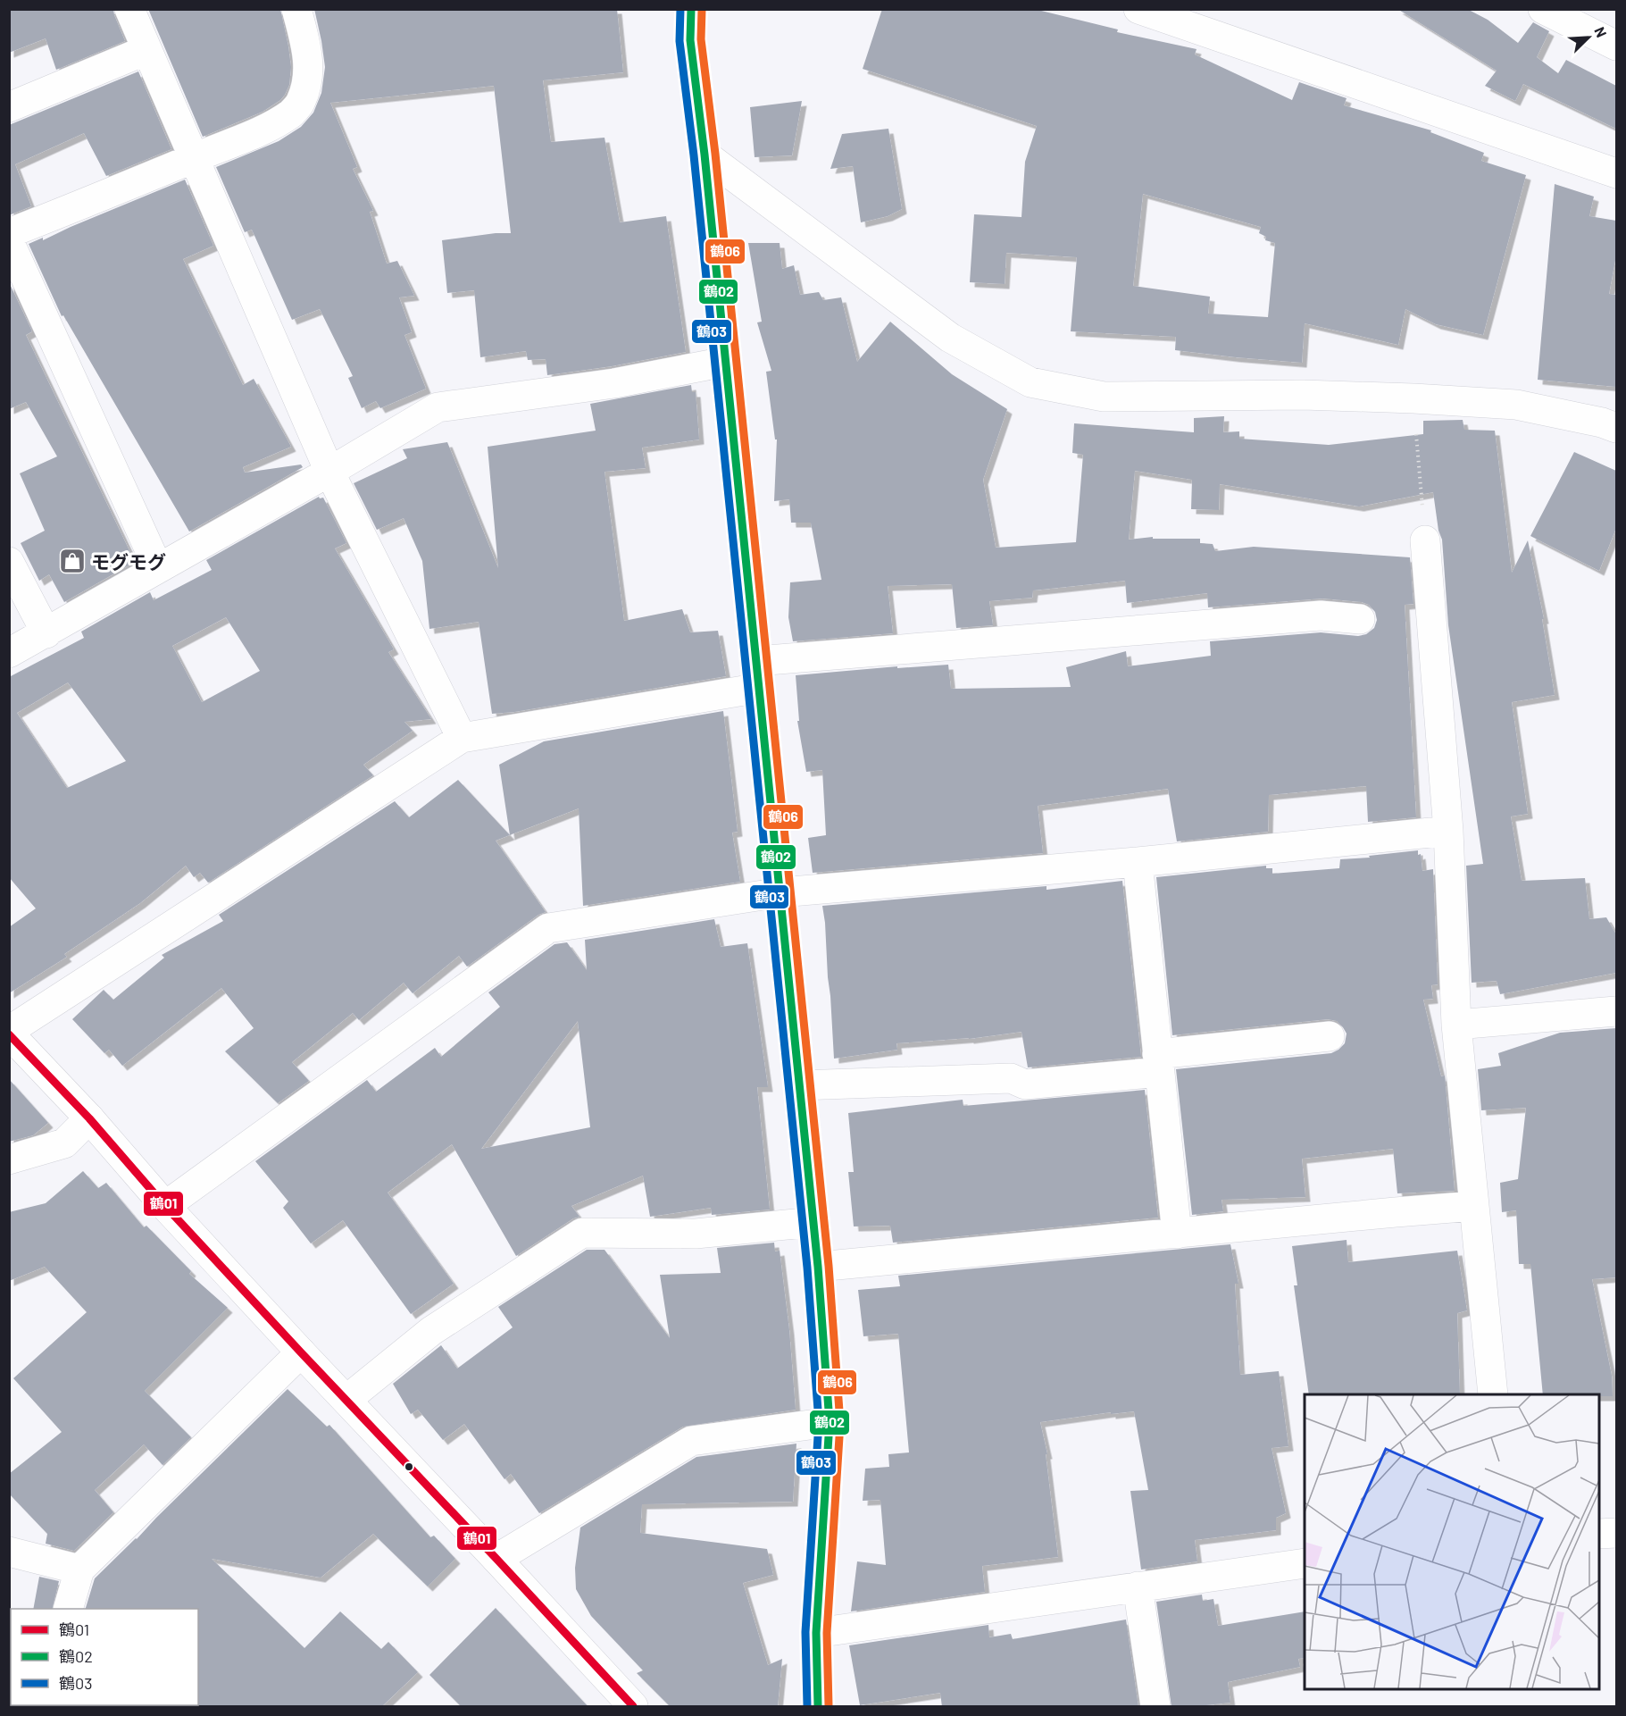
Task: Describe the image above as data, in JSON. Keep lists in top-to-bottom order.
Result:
{
  "places": {
    "shop": ["モグモグ"]
  },
  "lines": [
    "transit line 鶴02",
    "transit line 鶴03",
    "transit line 鶴06",
    "transit line 鶴01"
  ],
  "legend": ["鶴01", "鶴02", "鶴03"],
  "north": "top right"
}
